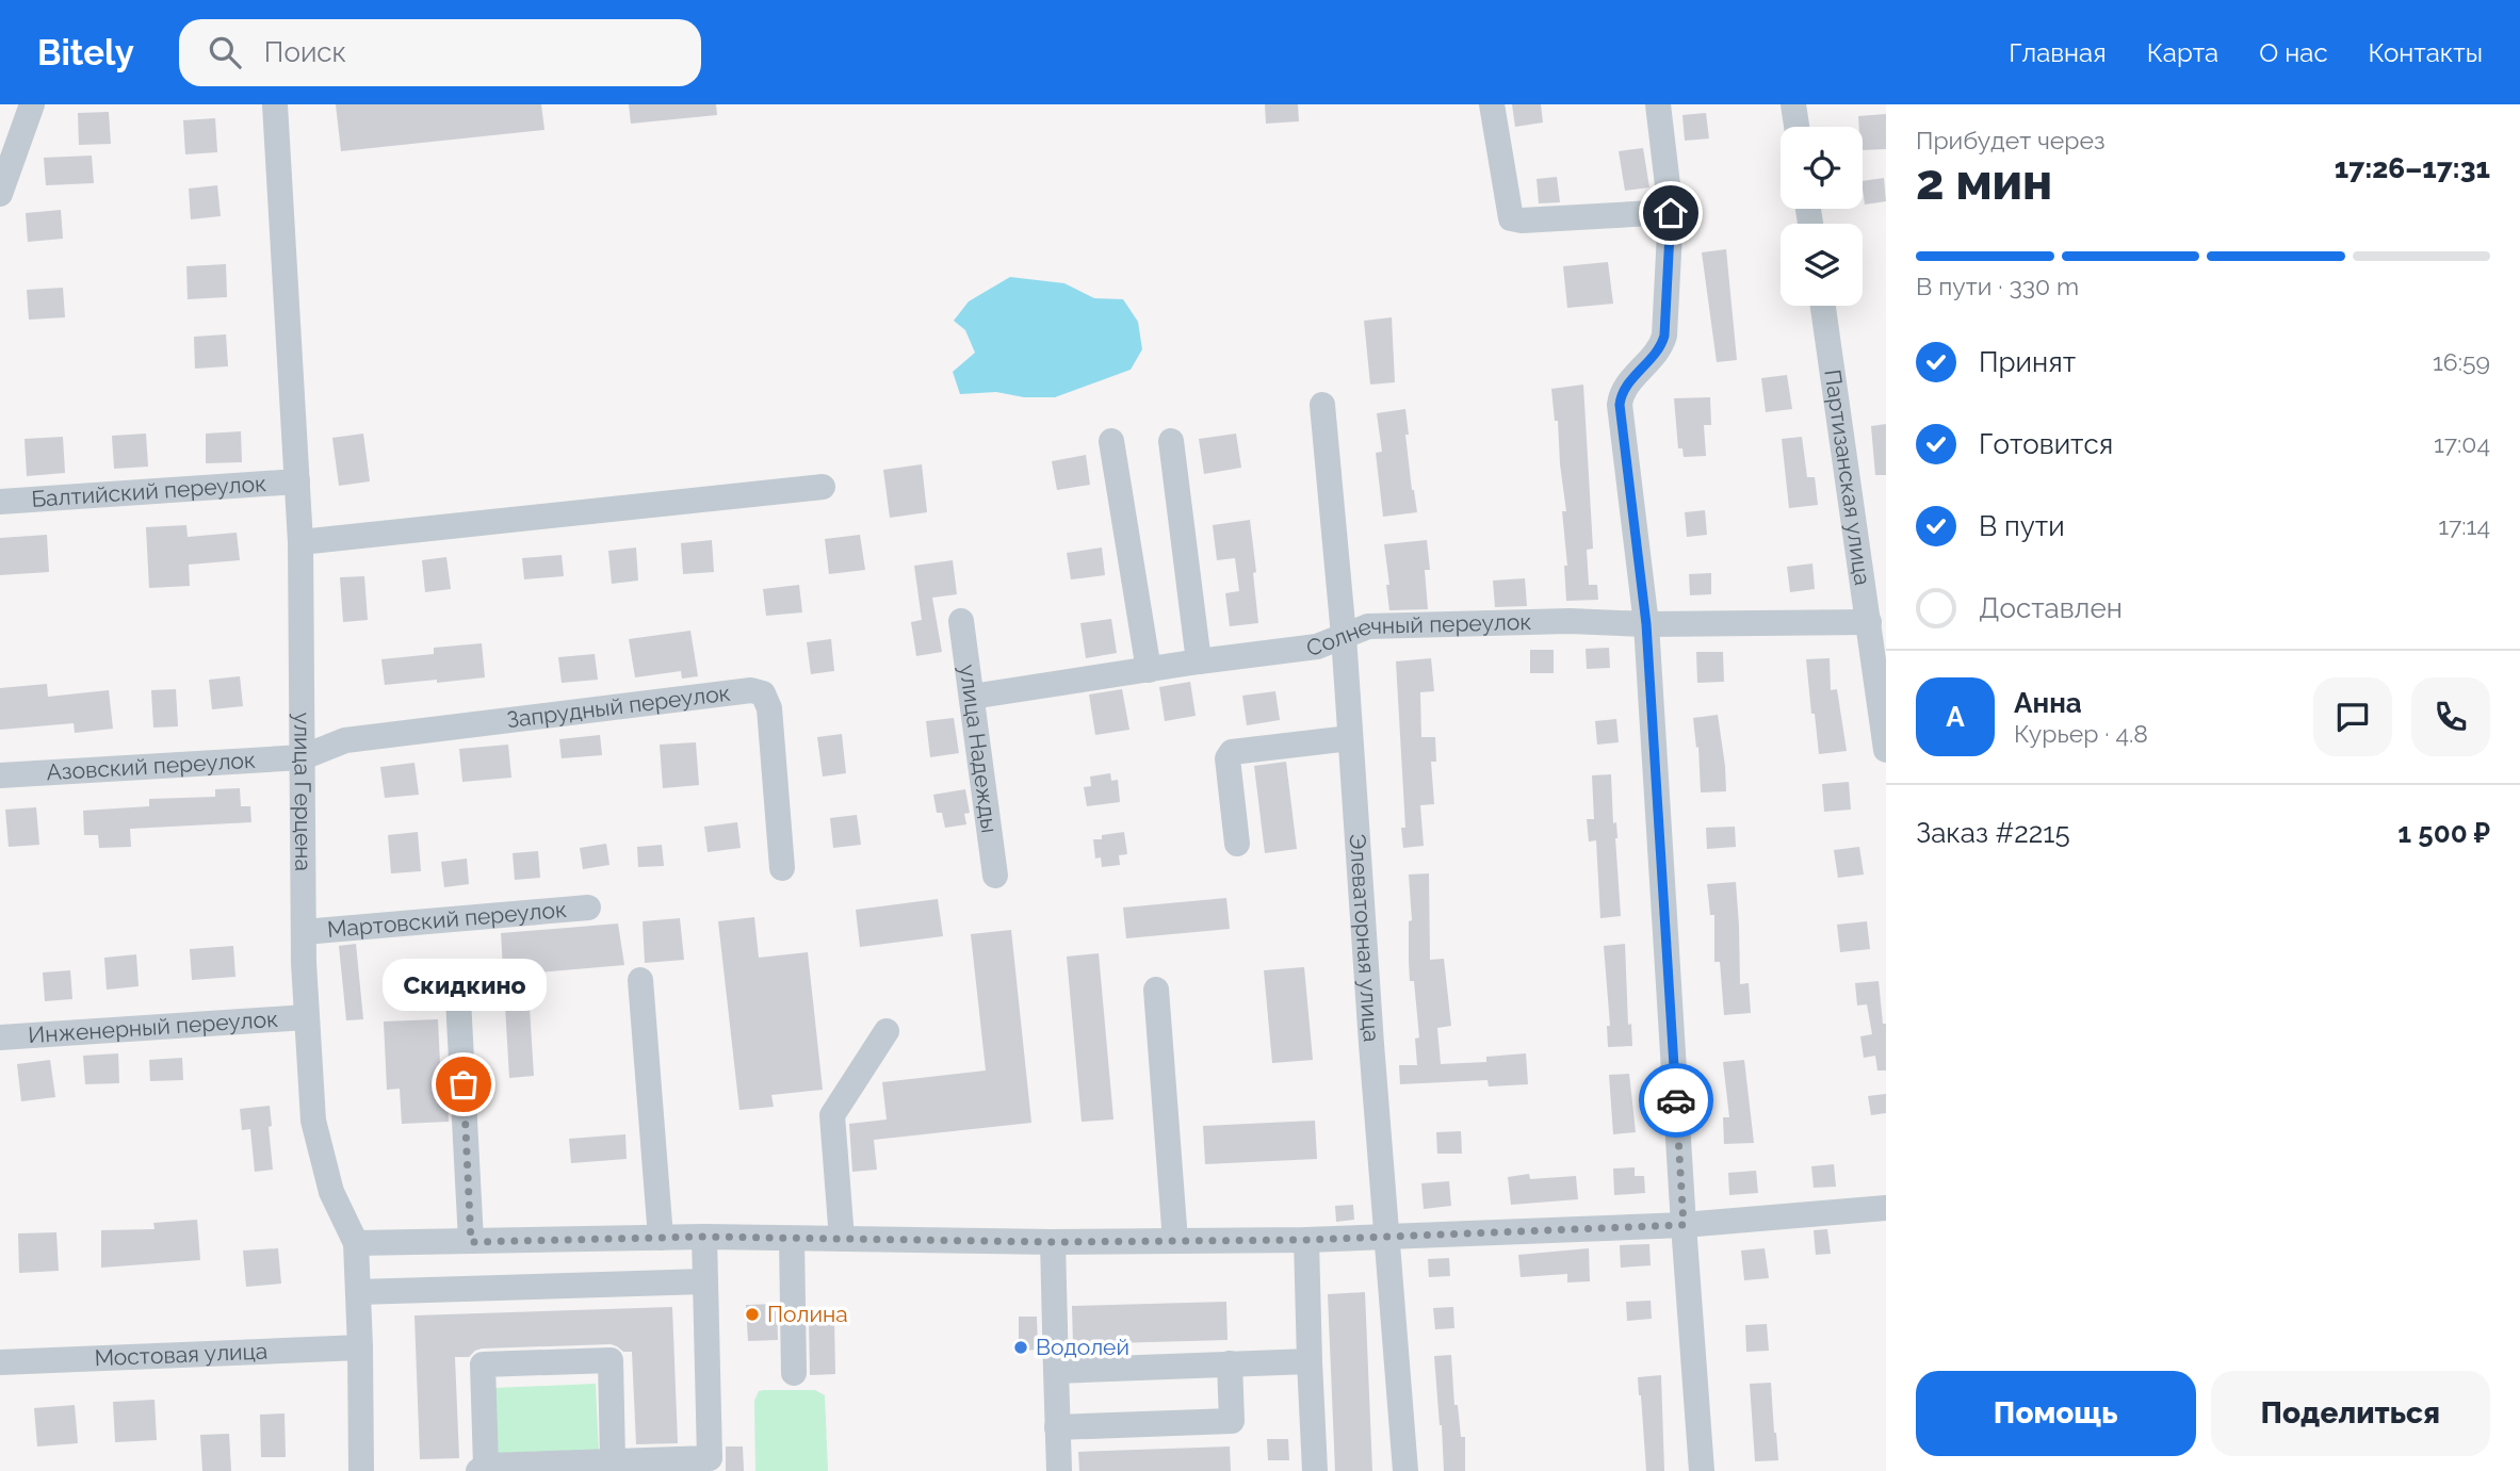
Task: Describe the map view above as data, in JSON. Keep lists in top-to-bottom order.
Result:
{
  "streets": {
    "street": [
      "Партизанская улица",
      "Балтийский переулок",
      "Солнечный переулок",
      "Запрудный переулок",
      "улица Надежды",
      "Азовский переулок",
      "улица Герцена",
      "Мартовский переулок",
      "Элеваторная улица",
      "Инженерный переулок",
      "Мостовая улица"
    ]
  },
  "crossings": [
    ["Партизанская улица", "Солнечный переулок"],
    ["Балтийский переулок", "улица Герцена"],
    ["Солнечный переулок", "улица Надежды"],
    ["Солнечный переулок", "Элеваторная улица"],
    ["Запрудный переулок", "Азовский переулок"],
    ["Запрудный переулок", "улица Герцена"],
    ["Азовский переулок", "улица Герцена"],
    ["улица Герцена", "Мартовский переулок"],
    ["улица Герцена", "Инженерный переулок"],
    ["улица Герцена", "Мостовая улица"]
  ],
  "places": ["Скидкино", "Полина", "Водолей"],
  "page": {
    "header": "Bitely",
    "search": "Поиск",
    "nav": [
      "Главная",
      "Карта",
      "О нас",
      "Контакты"
    ],
    "heading": ["2 мин", "Прибудет через", "17:26–17:31"],
    "panel": [
      "Анна",
      "Курьер · 4.8",
      "Заказ #2215",
      "1 500 ₽"
    ],
    "bar": "В пути · 330 m",
    "list": [
      ["Принят", "16:59"],
      ["Готовится", "17:04"],
      ["В пути", "17:14"],
      "Доставлен"
    ],
    "round": "А",
    "bubble": "Скидкино",
    "buttons": ["Помощь", "Поделиться"]
  }
}
